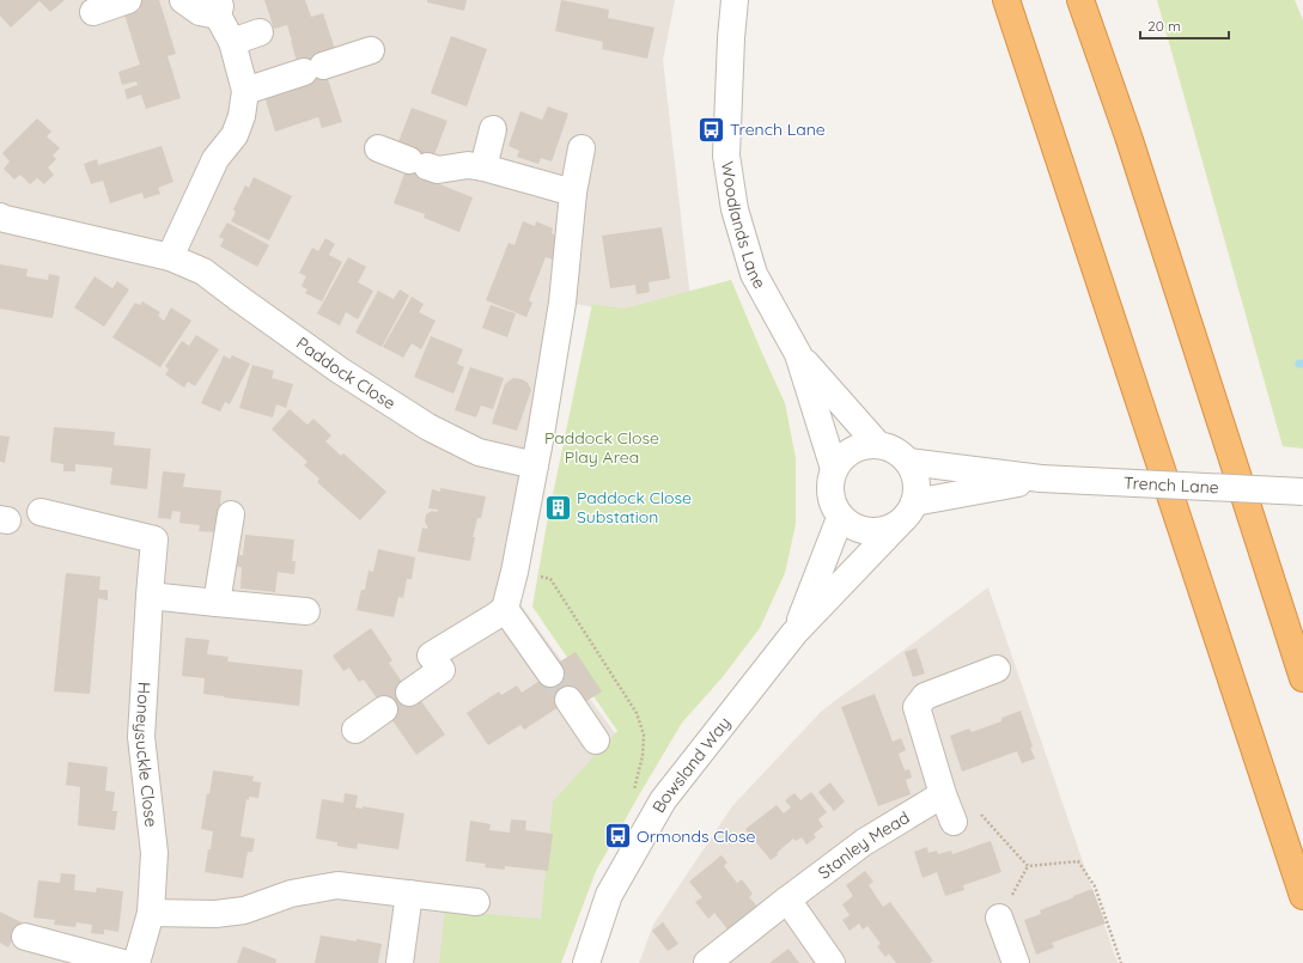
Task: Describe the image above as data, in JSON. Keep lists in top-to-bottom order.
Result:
{
  "streets": {
    "street": [
      "Woodlands Lane",
      "Paddock Close",
      "Trench Lane",
      "Honeysuckle Close",
      "Bowsland Way",
      "Stanley Mead"
    ]
  },
  "crossings": [
    ["Woodlands Lane", "Trench Lane"],
    ["Woodlands Lane", "Bowsland Way"],
    ["Trench Lane", "Bowsland Way"]
  ],
  "parks": ["Paddock Close Play Area"],
  "places": {
    "bus stop": ["Trench Lane", "Ormonds Close"],
    "building": ["Paddock Close Substation"]
  },
  "scale_bar": "20 m"
}
